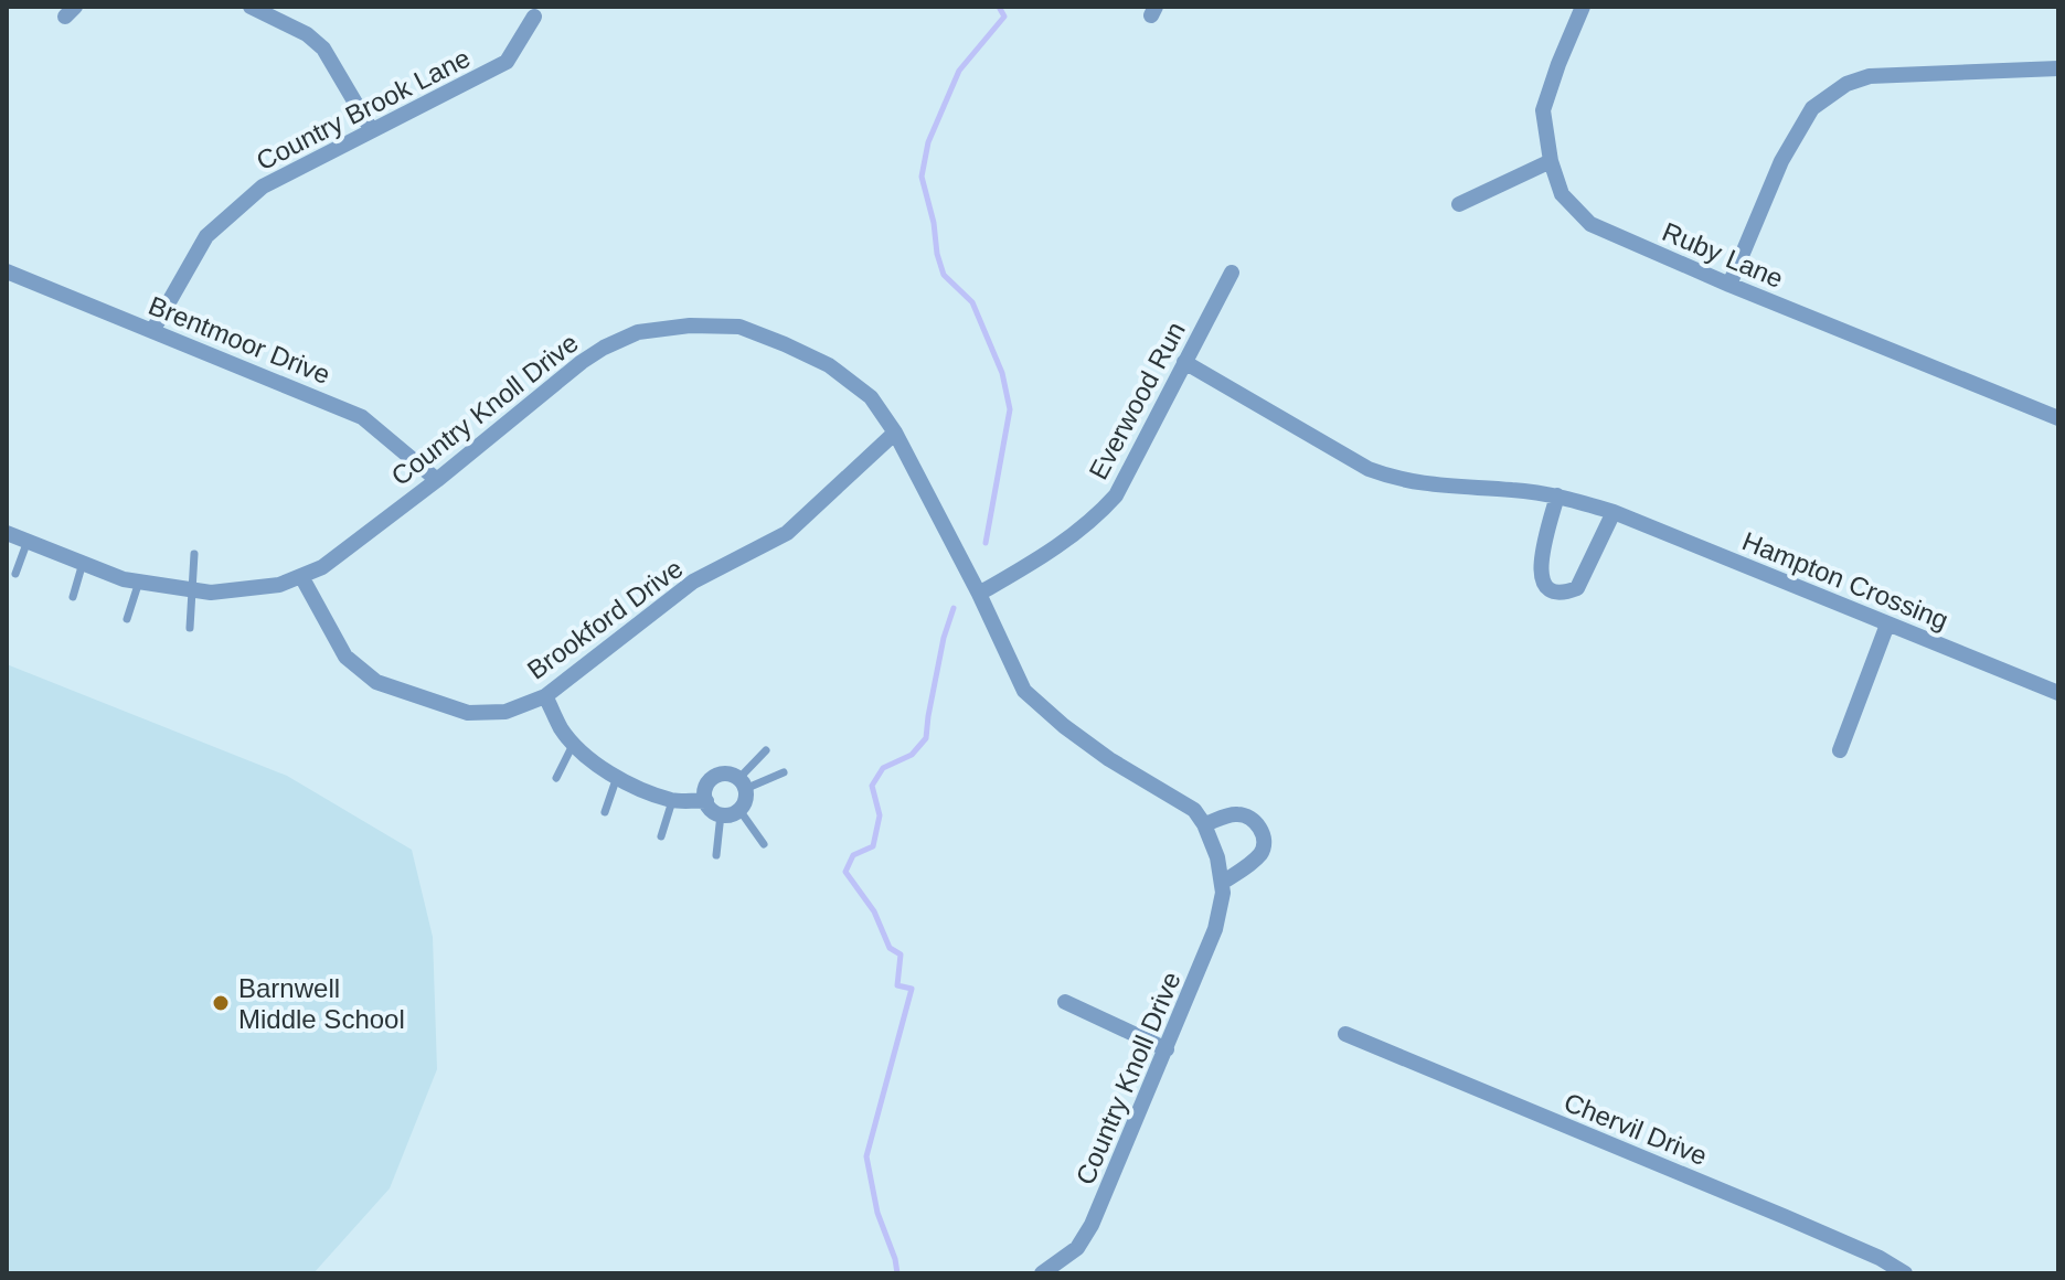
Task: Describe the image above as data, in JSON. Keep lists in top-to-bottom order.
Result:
{
  "streets": {
    "street": [
      "Country Brook Lane",
      "Ruby Lane",
      "Brentmoor Drive",
      "Everwood Run",
      "Country Knoll Drive",
      "Hampton Crossing",
      "Brookford Drive",
      "Chervil Drive"
    ]
  },
  "crossings": [
    ["Country Brook Lane", "Brentmoor Drive"],
    ["Brentmoor Drive", "Country Knoll Drive"],
    ["Everwood Run", "Country Knoll Drive"],
    ["Everwood Run", "Hampton Crossing"],
    ["Country Knoll Drive", "Brookford Drive"]
  ],
  "places": ["Barnwell Middle School"]
}
